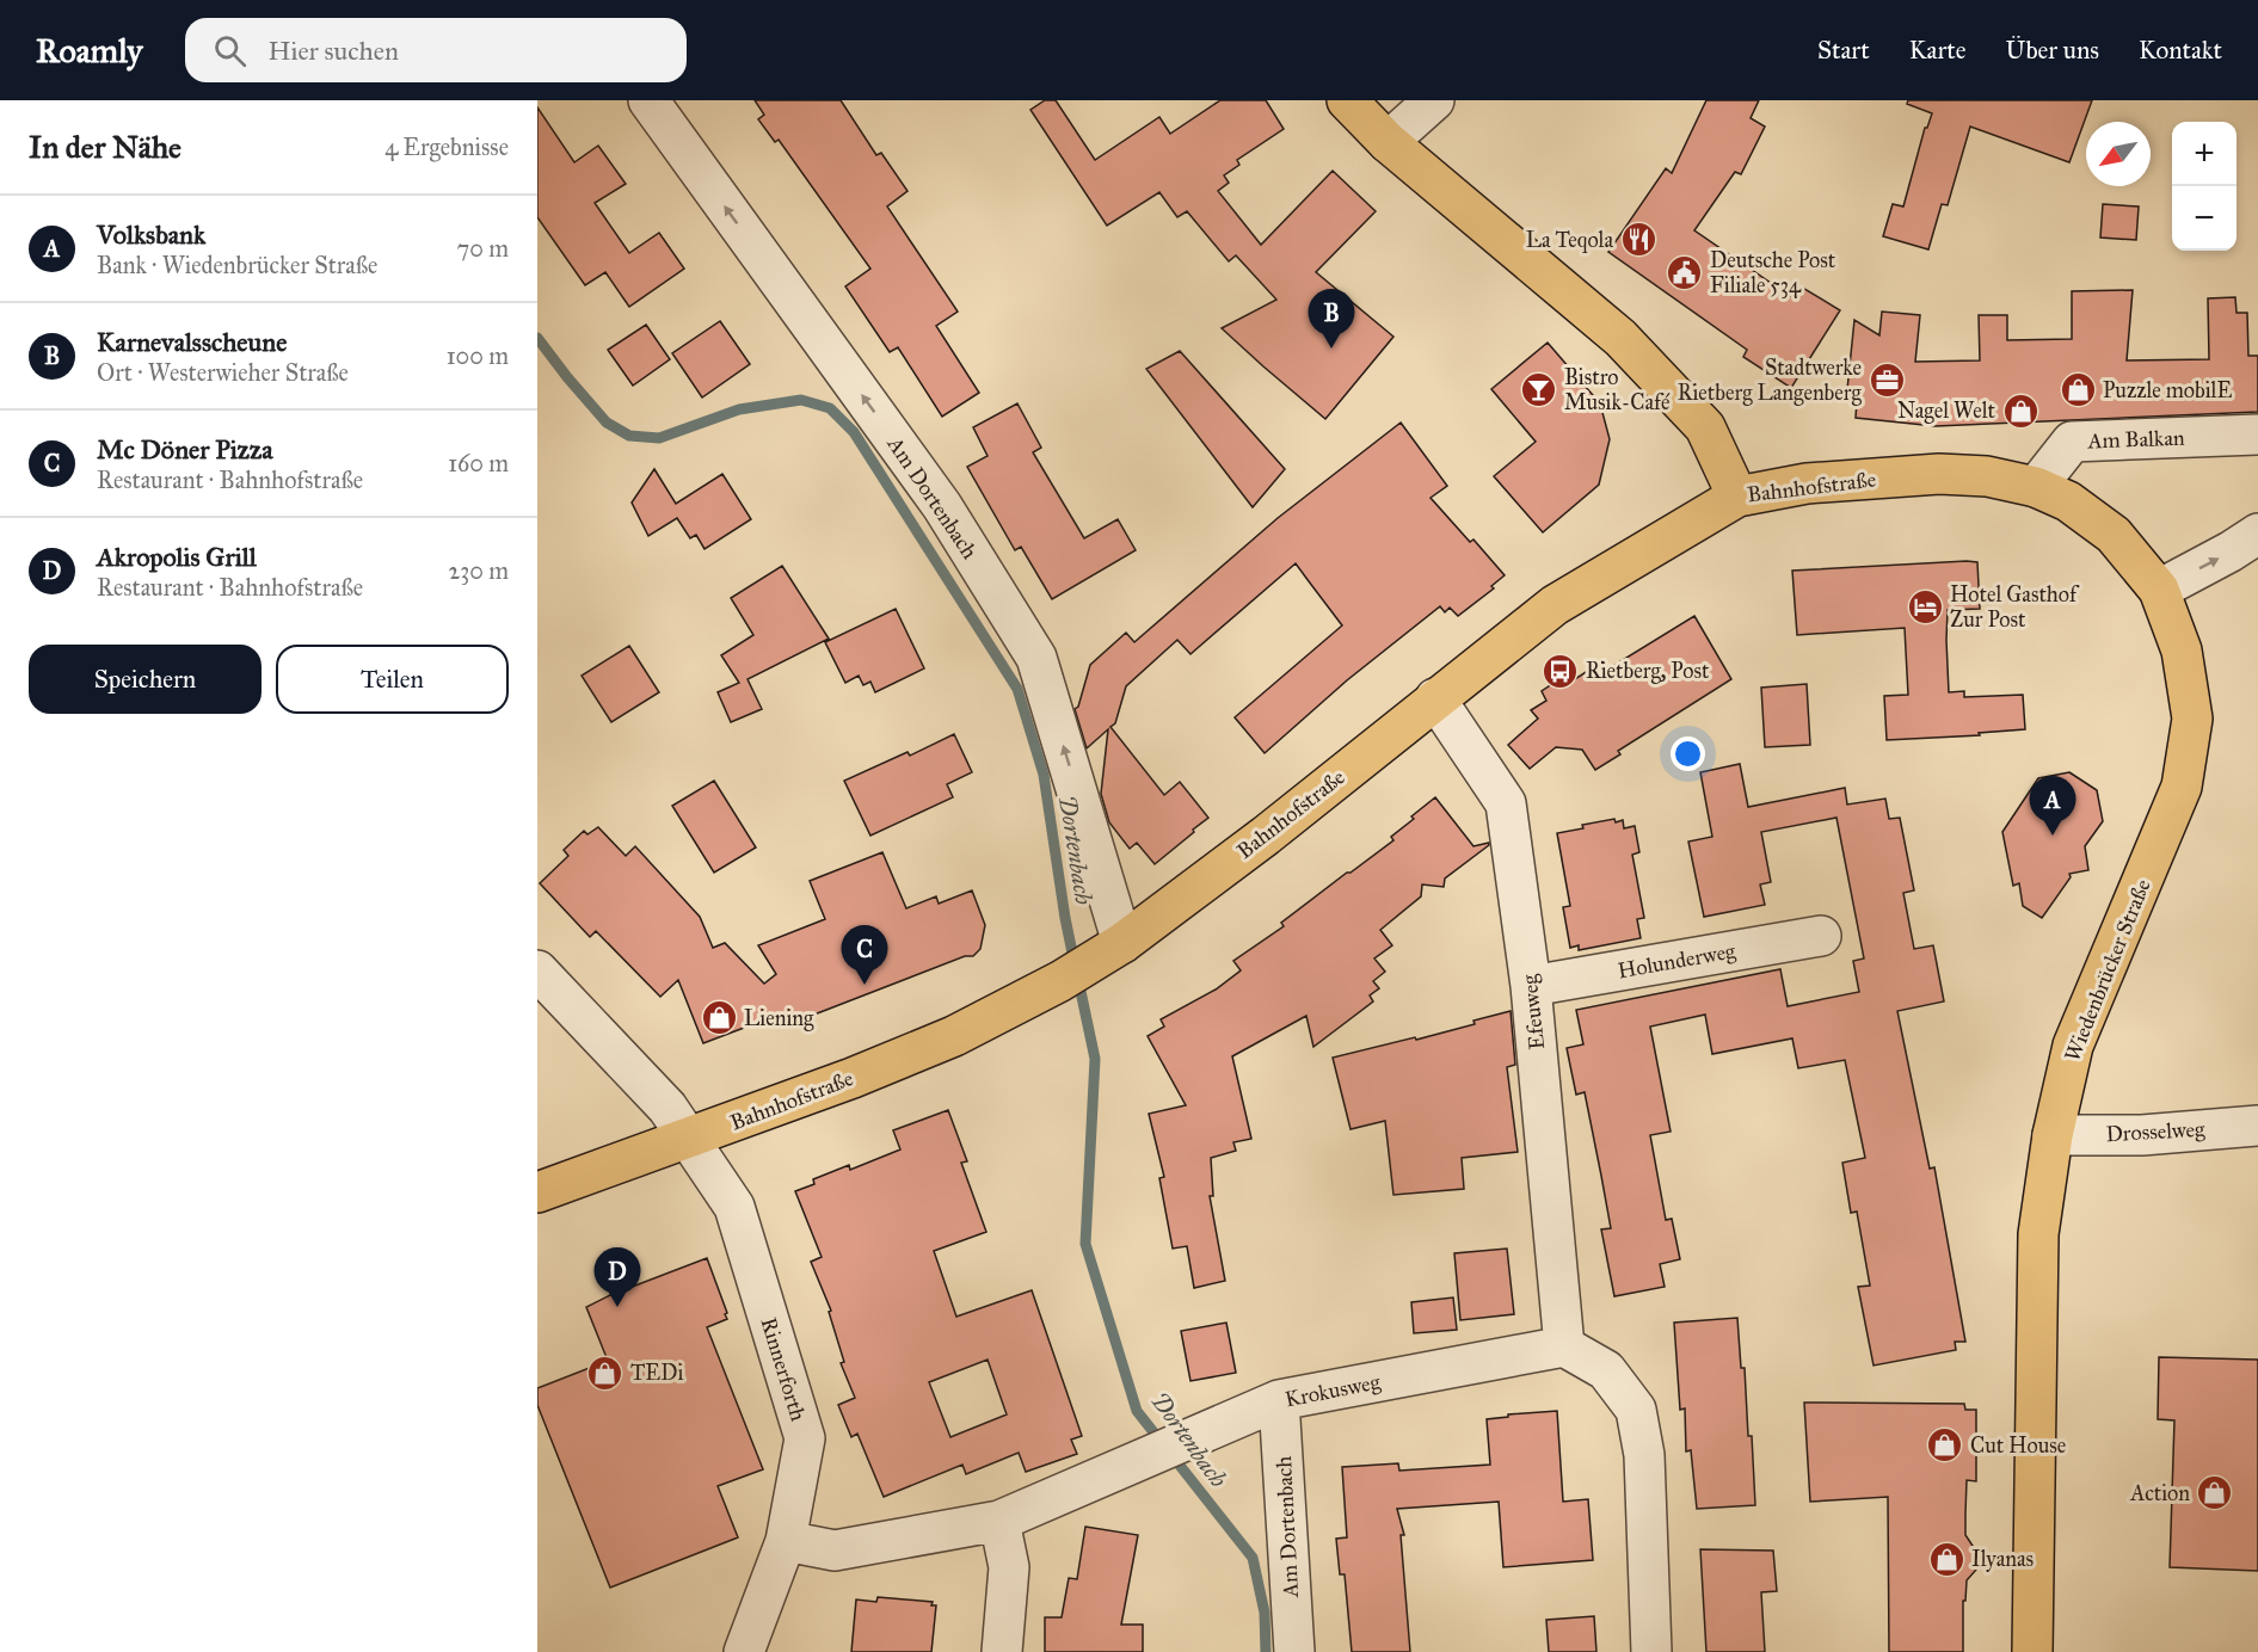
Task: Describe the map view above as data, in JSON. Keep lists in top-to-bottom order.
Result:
{
  "streets": {
    "main road": ["Bahnhofstraße", "Wiedenbrücker Straße"],
    "street": [
      "Am Balkan",
      "Am Dortenbach",
      "Holunderweg",
      "Efeuweg",
      "Drosselweg",
      "Rinnerforth",
      "Krokusweg"
    ]
  },
  "crossings": [
    ["Am Balkan", "Bahnhofstraße"],
    ["Am Balkan", "Wiedenbrücker Straße"],
    ["Bahnhofstraße", "Am Dortenbach"],
    ["Bahnhofstraße", "Wiedenbrücker Straße"],
    ["Bahnhofstraße", "Efeuweg"],
    ["Bahnhofstraße", "Rinnerforth"],
    ["Am Dortenbach", "Krokusweg"],
    ["Holunderweg", "Efeuweg"],
    ["Wiedenbrücker Straße", "Drosselweg"],
    ["Efeuweg", "Krokusweg"],
    ["Rinnerforth", "Krokusweg"]
  ],
  "one_way": ["Am Dortenbach"],
  "water": ["Dortenbach"],
  "places": {
    "restaurant": ["La Teqola"],
    "public building": ["Deutsche Post Filiale 534"],
    "office": ["Stadtwerke Rietberg Langenberg"],
    "bar": ["Bistro Musik-Café"],
    "shop": [
      "Puzzle mobilE",
      "Nagel Welt",
      "Liening",
      "TEDi",
      "Cut House",
      "Action",
      "Ilyanas"
    ],
    "hotel": ["Hotel Gasthof Zur Post"],
    "bus stop": ["Rietberg, Post"]
  },
  "north": "bottom left",
  "page": {
    "header": "Roamly",
    "search": "Hier suchen",
    "nav": [
      "Start",
      "Karte",
      "Über uns",
      "Kontakt"
    ],
    "heading": ["In der Nähe", "4 Ergebnisse"],
    "map_buttons": ["+", "−"],
    "list": [
      {
        "mark": "A",
        "name": "Volksbank",
        "note": "Bank · Wiedenbrücker Straße",
        "value": "70 m"
      },
      {
        "mark": "B",
        "name": "Karnevalsscheune",
        "note": "Ort · Westerwieher Straße",
        "value": "100 m"
      },
      {
        "mark": "C",
        "name": "Mc Döner Pizza",
        "note": "Restaurant · Bahnhofstraße",
        "value": "160 m"
      },
      {
        "mark": "D",
        "name": "Akropolis Grill",
        "note": "Restaurant · Bahnhofstraße",
        "value": "230 m"
      }
    ],
    "pins": [
      "B",
      "A",
      "C",
      "D"
    ],
    "buttons": ["Speichern", "Teilen"]
  }
}
